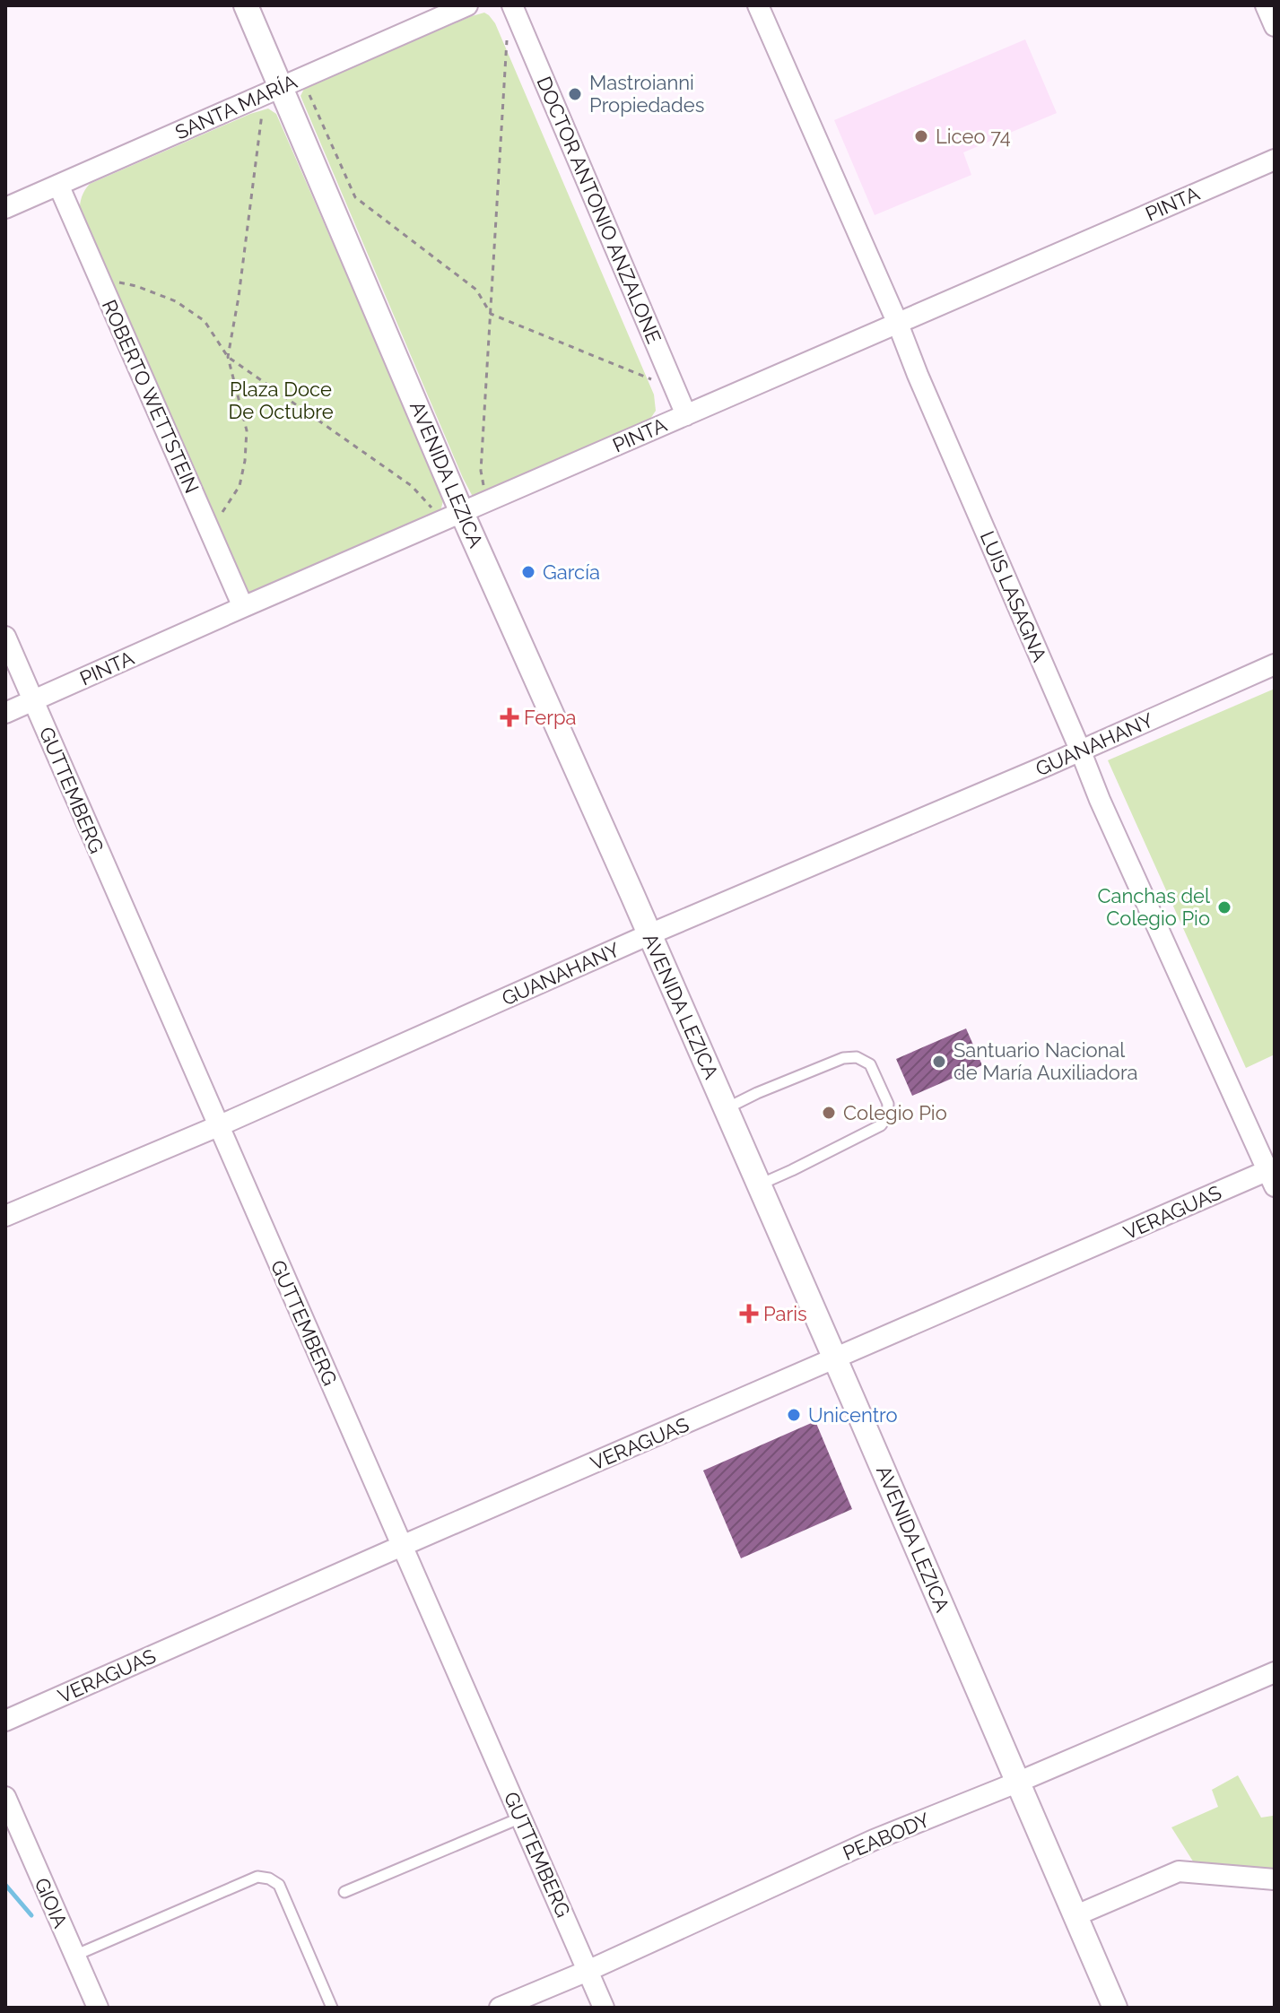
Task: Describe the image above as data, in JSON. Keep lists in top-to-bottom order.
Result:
{
  "streets": {
    "street": [
      "SANTA MARÍA",
      "PINTA",
      "DOCTOR ANTONIO ANZALONE",
      "ROBERTO WETTSTEIN",
      "AVENIDA LEZICA",
      "LUIS LASAGNA",
      "GUANAHANY",
      "GUTTEMBERG",
      "VERAGUAS",
      "PEABODY",
      "GIOIA"
    ]
  },
  "crossings": [
    ["SANTA MARÍA", "ROBERTO WETTSTEIN"],
    ["SANTA MARÍA", "AVENIDA LEZICA"],
    ["PINTA", "DOCTOR ANTONIO ANZALONE"],
    ["PINTA", "ROBERTO WETTSTEIN"],
    ["PINTA", "AVENIDA LEZICA"],
    ["PINTA", "LUIS LASAGNA"],
    ["PINTA", "GUTTEMBERG"],
    ["AVENIDA LEZICA", "GUANAHANY"],
    ["AVENIDA LEZICA", "VERAGUAS"],
    ["AVENIDA LEZICA", "PEABODY"],
    ["LUIS LASAGNA", "GUANAHANY"],
    ["LUIS LASAGNA", "VERAGUAS"],
    ["GUANAHANY", "GUTTEMBERG"],
    ["GUTTEMBERG", "VERAGUAS"],
    ["GUTTEMBERG", "PEABODY"]
  ],
  "parks": ["Plaza Doce De Octubre"],
  "places": {
    "other": [
      "Mastroianni Propiedades",
      "Liceo 74",
      "García",
      "Canchas del Colegio Pio",
      "Santuario Nacional de María Auxiliadora",
      "Colegio Pio",
      "Unicentro"
    ],
    "health": ["Ferpa", "Paris"]
  }
}
